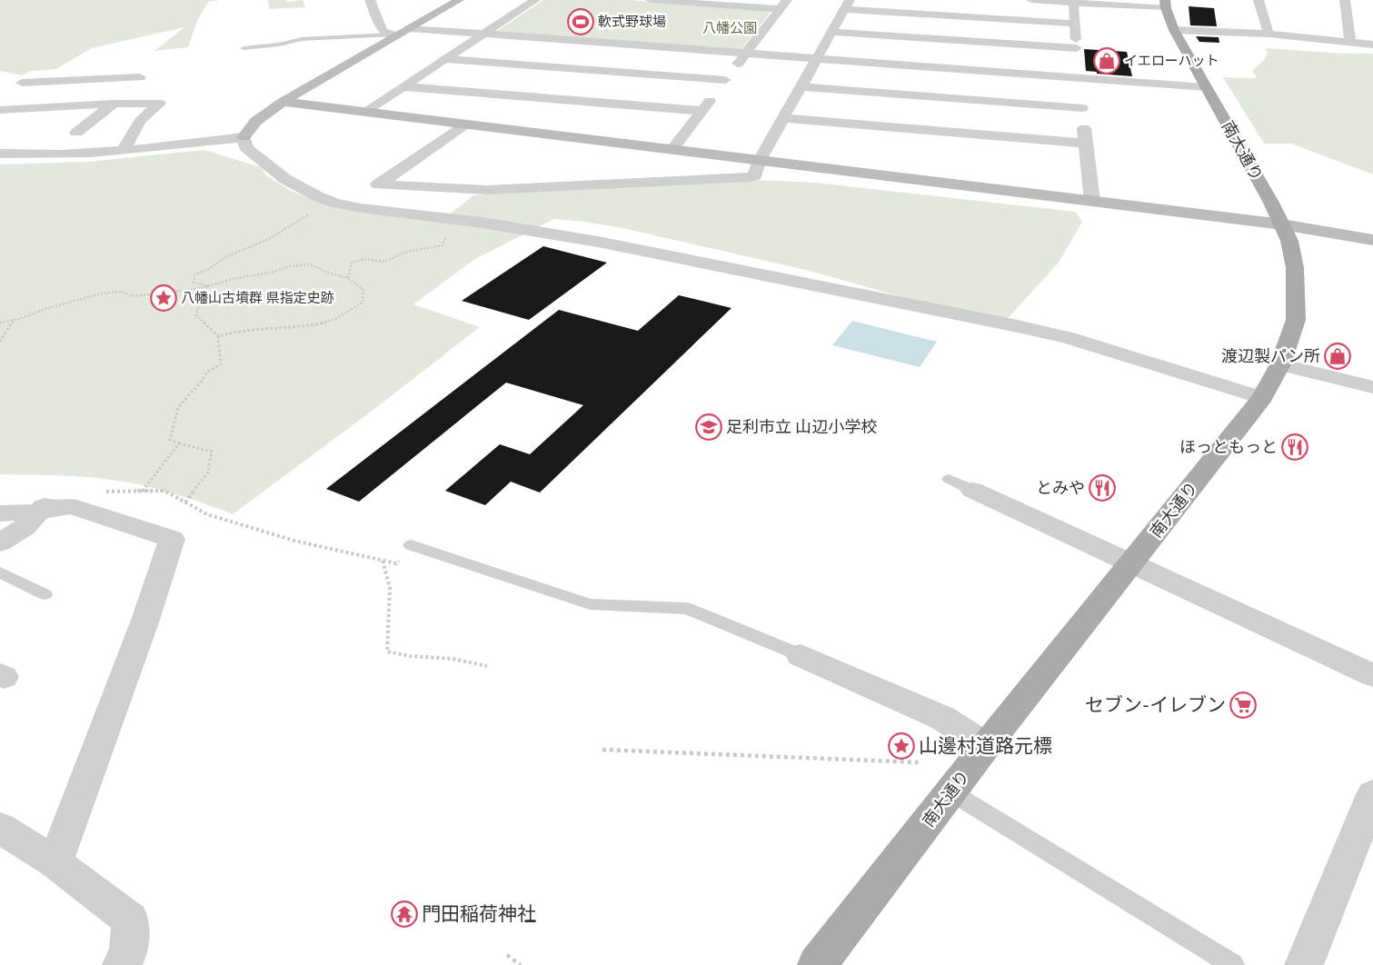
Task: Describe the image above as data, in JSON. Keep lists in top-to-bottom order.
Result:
{
  "streets": {
    "main road": ["南大通り"]
  },
  "parks": ["八幡公園"],
  "places": {
    "sports": ["軟式野球場"],
    "shop": ["イエローハット", "渡辺製パン所"],
    "place": ["八幡山古墳群 県指定史跡", "山邊村道路元標"],
    "school or university": ["足利市立 山辺小学校"],
    "restaurant": ["ほっともっと", "とみや"],
    "supermarket": ["セブン-イレブン"],
    "temple": ["門田稲荷神社"]
  }
}
